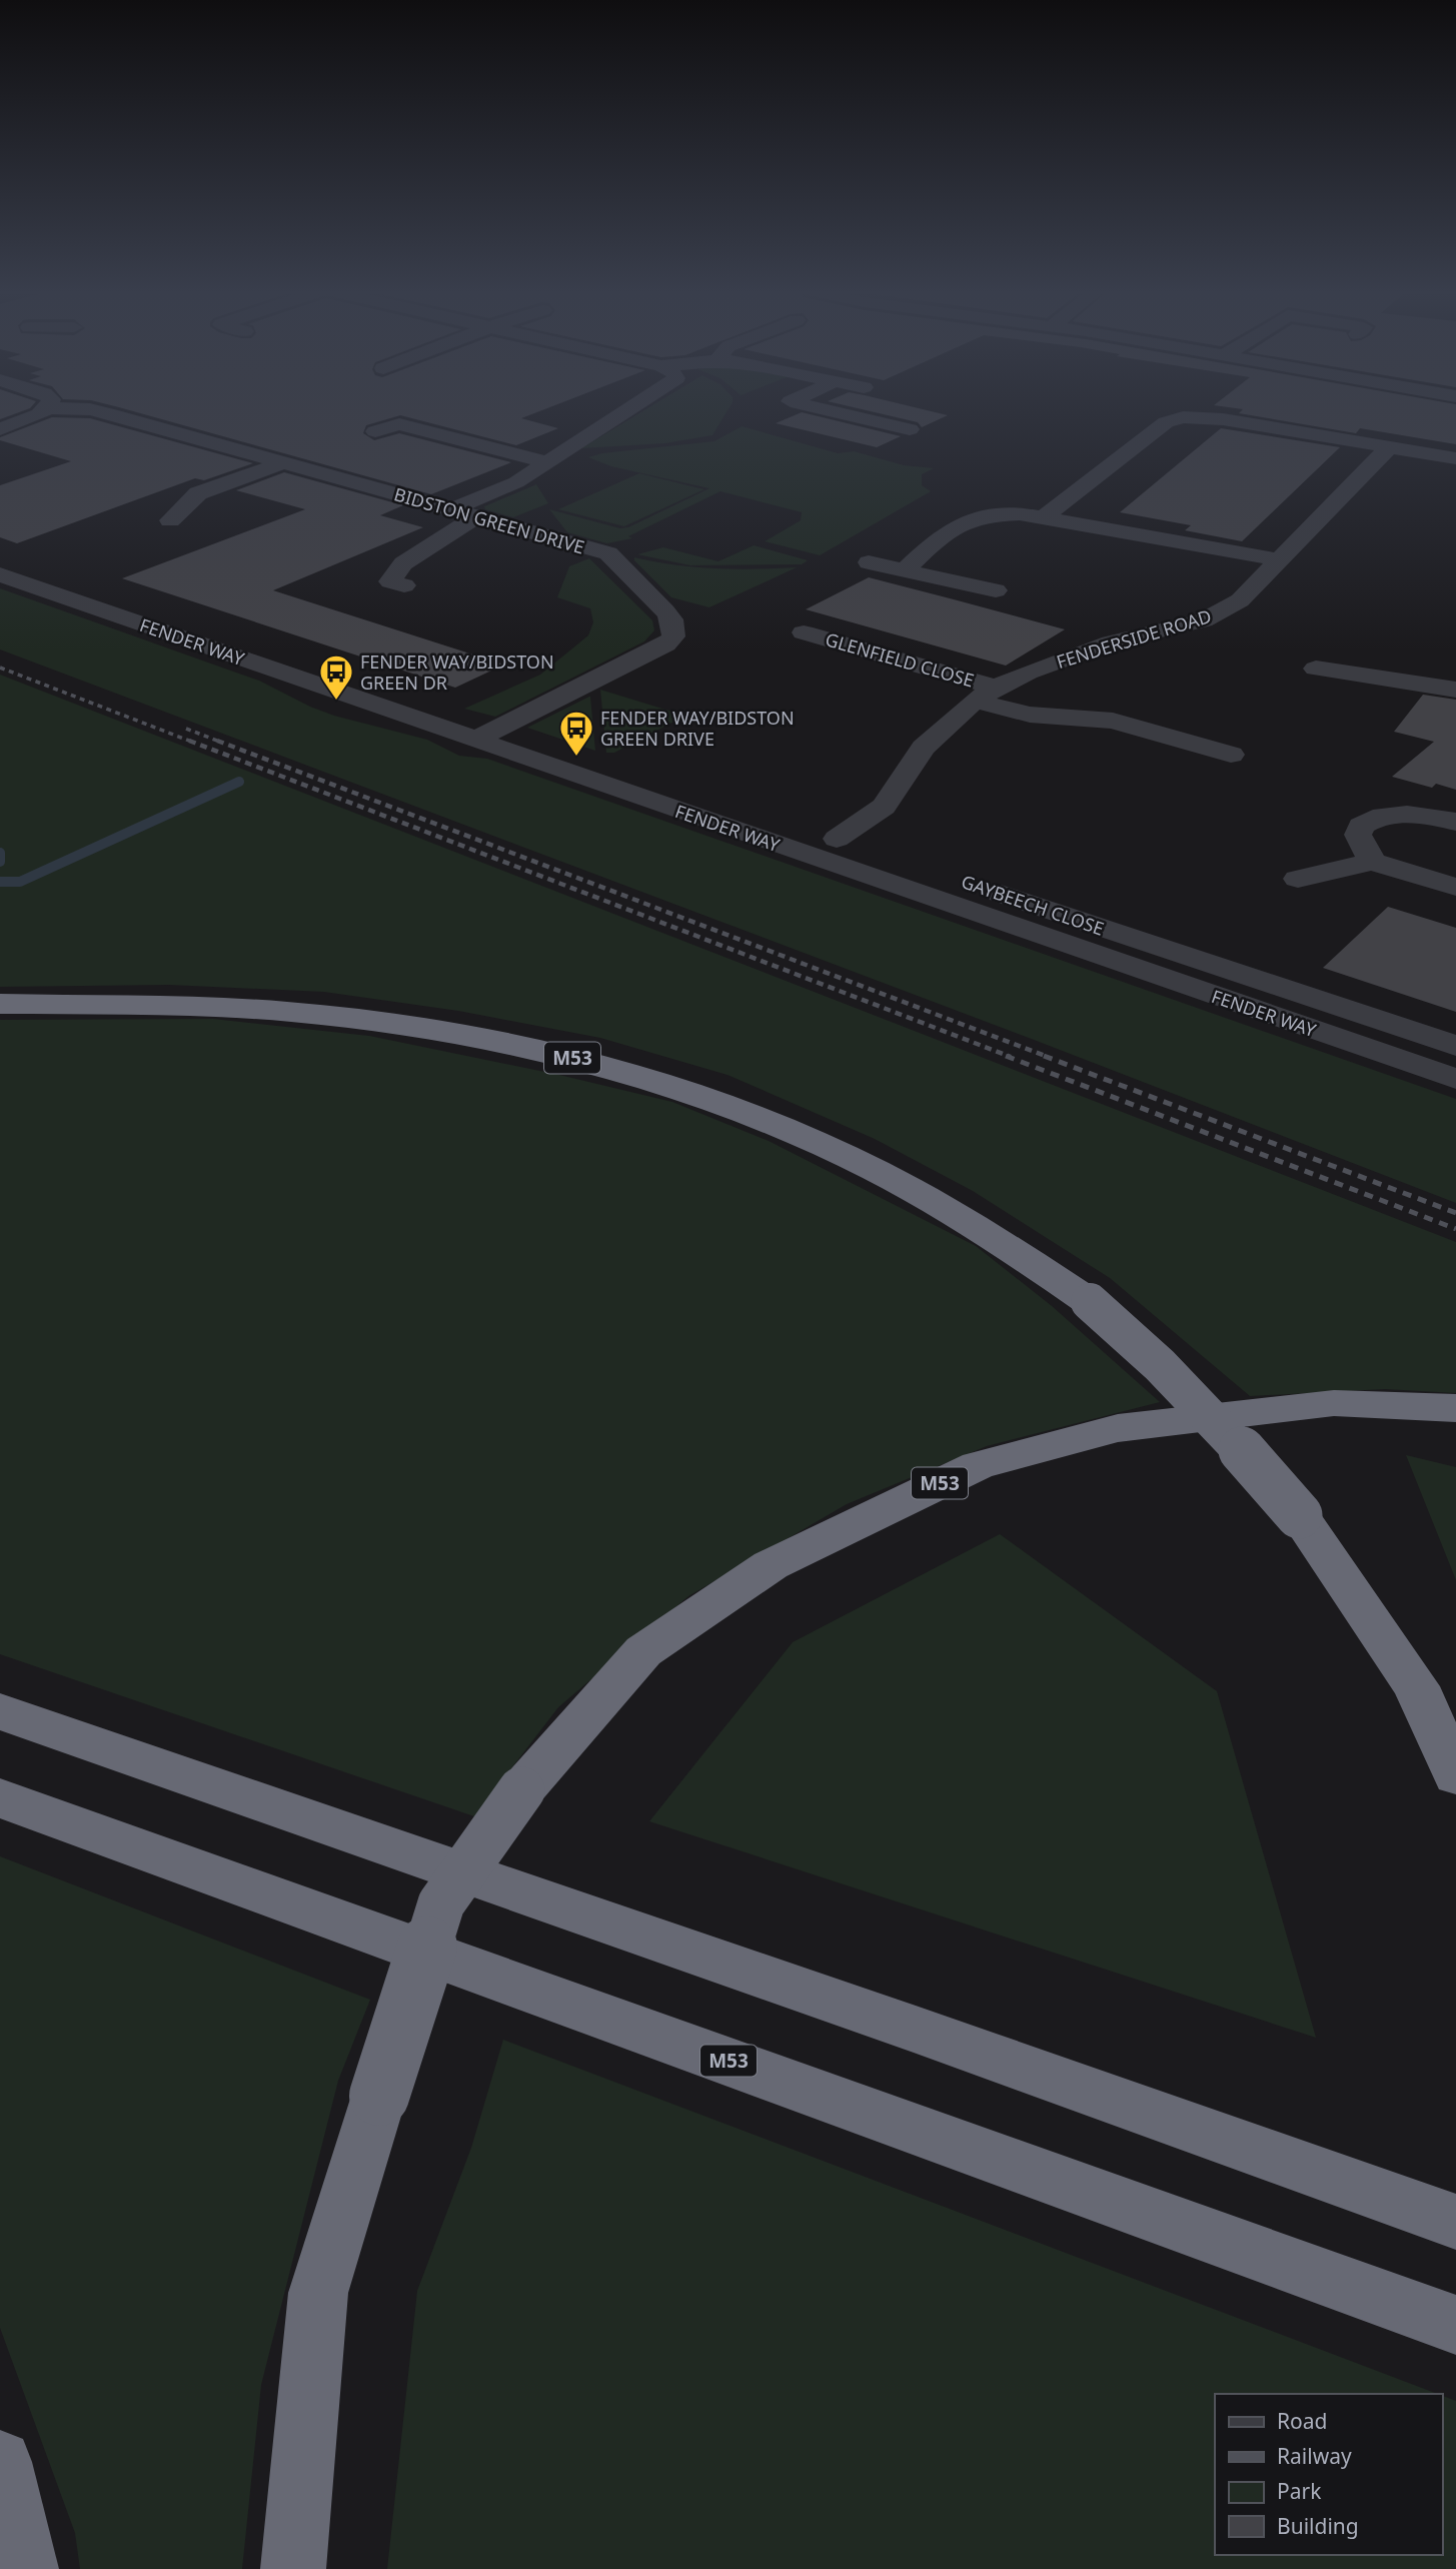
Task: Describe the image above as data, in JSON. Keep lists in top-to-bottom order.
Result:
{
  "streets": {
    "highway": ["M53"],
    "street": [
      "BIDSTON GREEN DRIVE",
      "FENDERSIDE ROAD",
      "FENDER WAY",
      "GLENFIELD CLOSE",
      "GAYBEECH CLOSE"
    ]
  },
  "crossings": [
    ["BIDSTON GREEN DRIVE", "FENDER WAY"],
    ["FENDERSIDE ROAD", "GLENFIELD CLOSE"],
    ["FENDERSIDE ROAD", "GAYBEECH CLOSE"]
  ],
  "places": {
    "bus stop": ["FENDER WAY/BIDSTON GREEN DR", "FENDER WAY/BIDSTON GREEN DRIVE"]
  },
  "legend": [
    "Road",
    "Railway",
    "Park",
    "Building"
  ]
}
